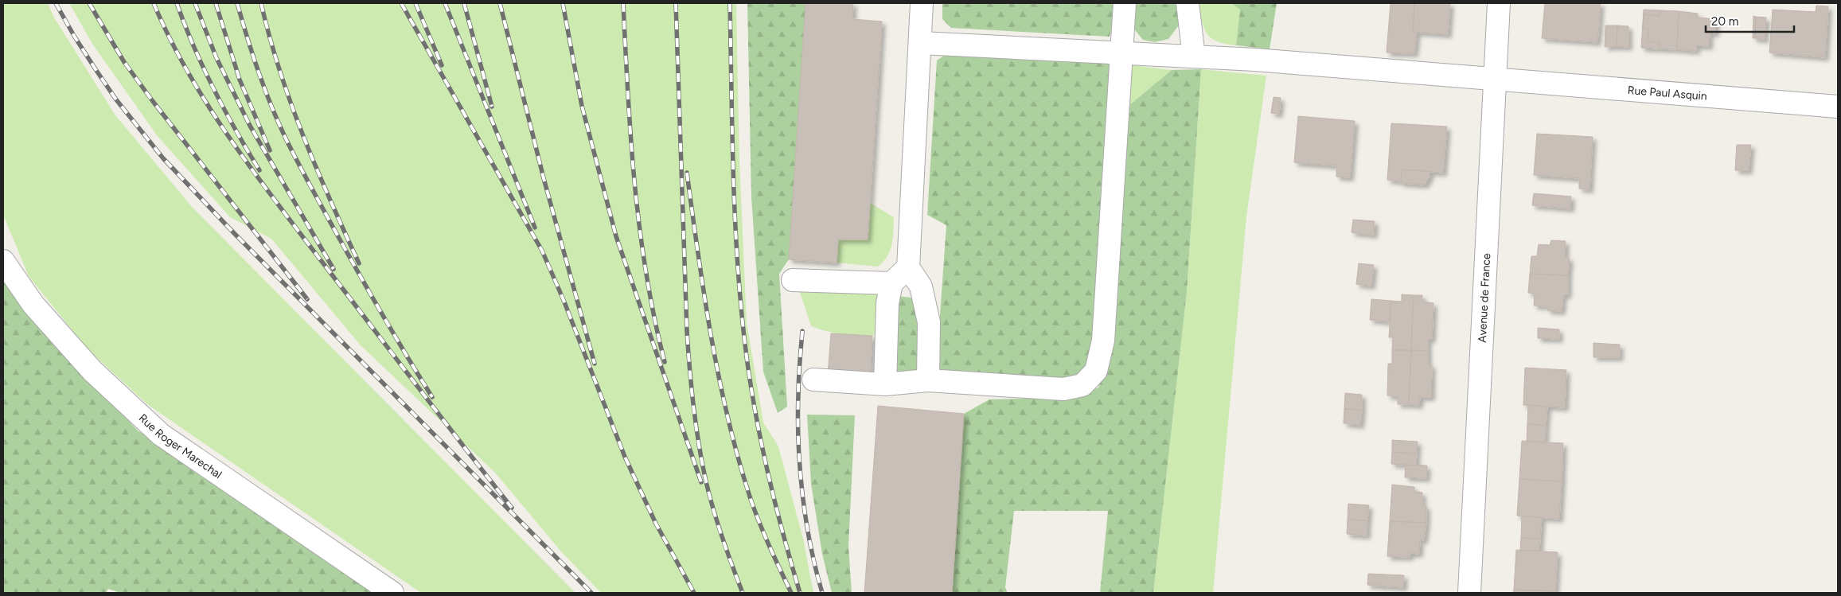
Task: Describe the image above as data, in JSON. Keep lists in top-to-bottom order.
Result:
{
  "streets": {
    "street": ["Rue Paul Asquin", "Avenue de France", "Rue Roger Marechal"]
  },
  "crossings": [
    ["Rue Paul Asquin", "Avenue de France"]
  ],
  "scale_bar": "20 m"
}
